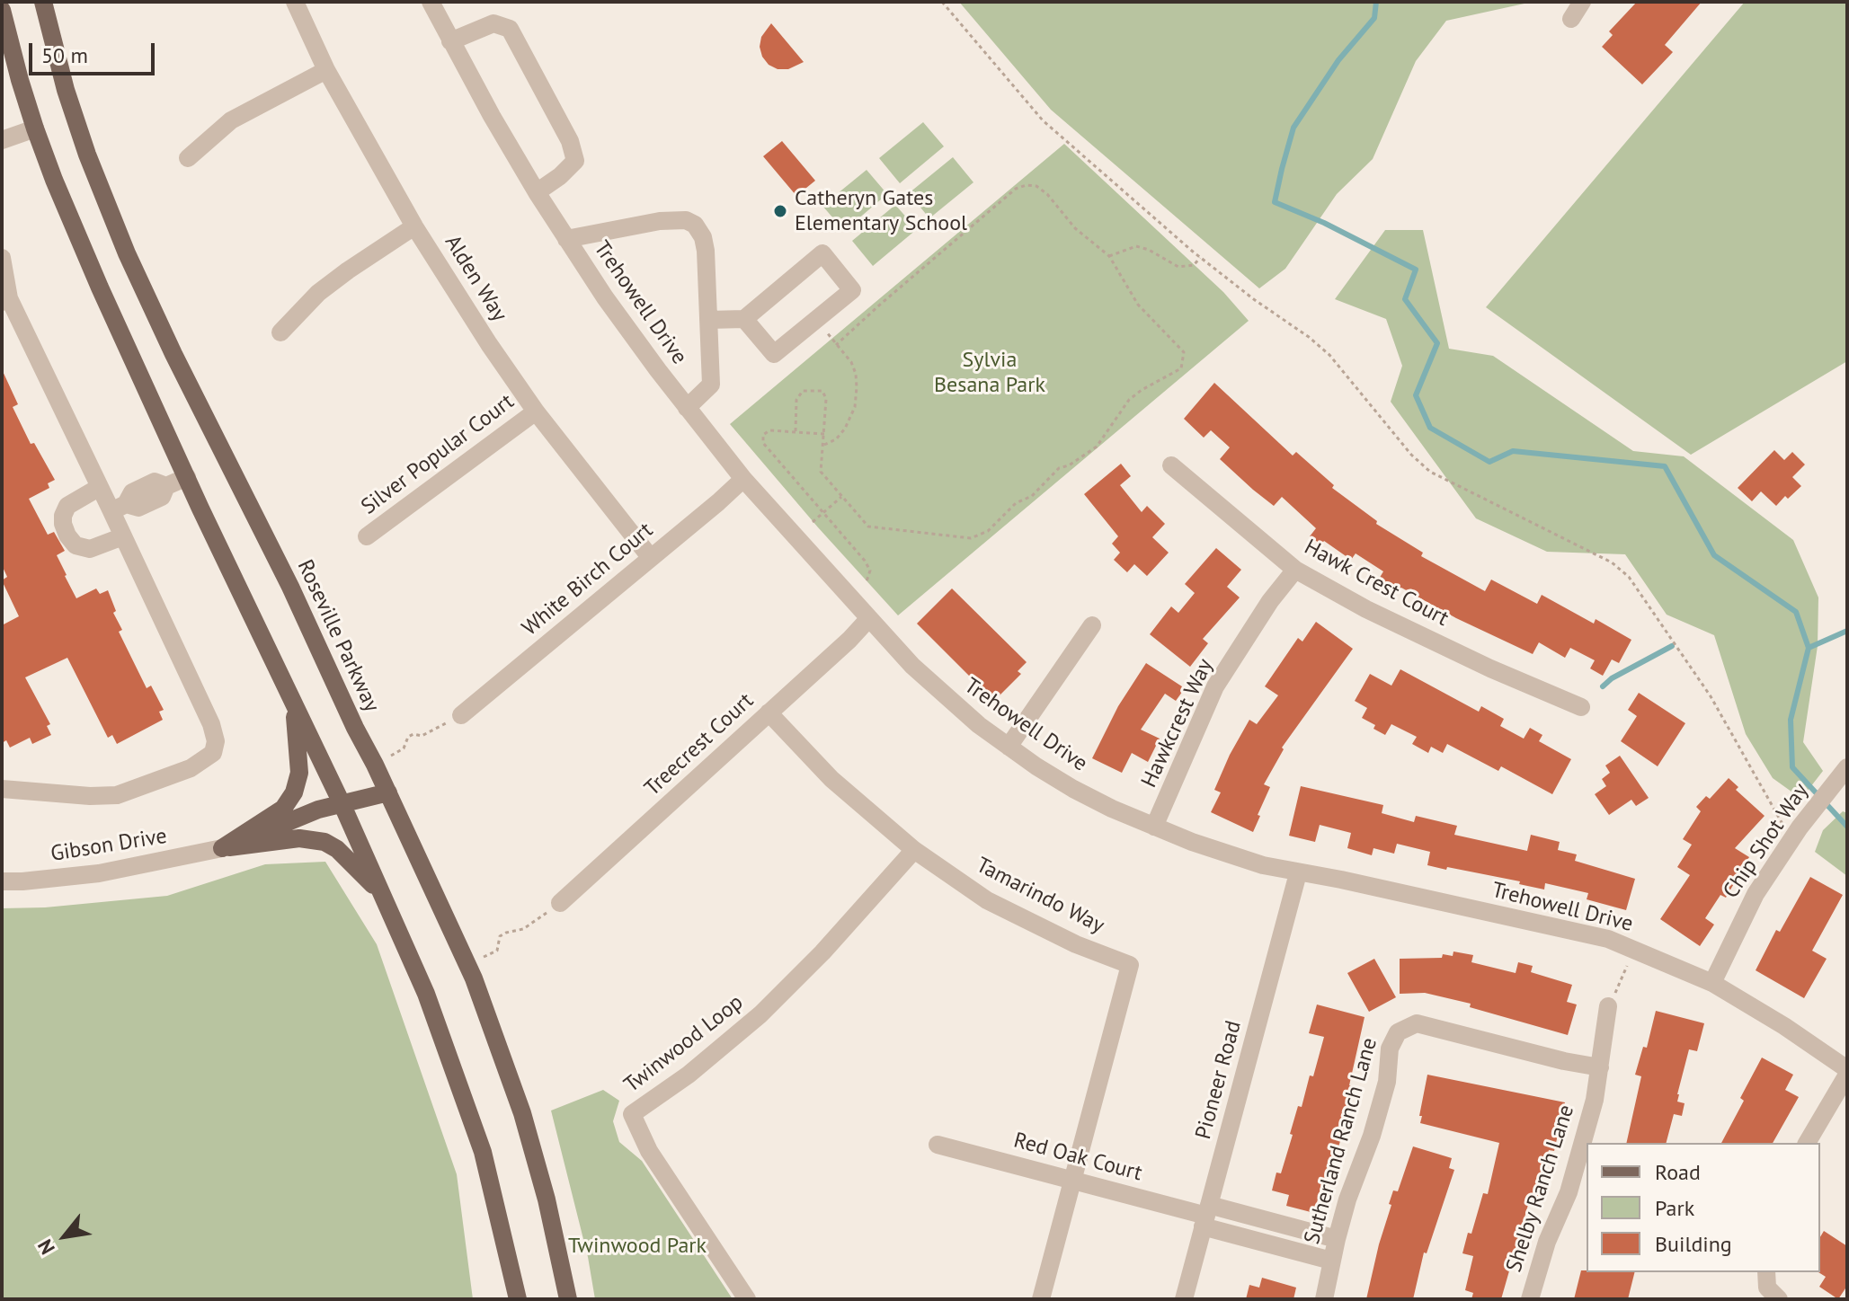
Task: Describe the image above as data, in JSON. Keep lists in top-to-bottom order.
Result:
{
  "streets": {
    "main road": ["Roseville Parkway"],
    "street": [
      "Alden Way",
      "Trehowell Drive",
      "Silver Popular Court",
      "White Birch Court",
      "Hawk Crest Court",
      "Hawkcrest Way",
      "Treecrest Court",
      "Chip Shot Way",
      "Gibson Drive",
      "Tamarindo Way",
      "Twinwood Loop",
      "Pioneer Road",
      "Sutherland Ranch Lane",
      "Red Oak Court",
      "Shelby Ranch Lane"
    ]
  },
  "crossings": [
    ["Alden Way", "Silver Popular Court"],
    ["Alden Way", "White Birch Court"],
    ["Trehowell Drive", "White Birch Court"],
    ["Trehowell Drive", "Hawkcrest Way"],
    ["Trehowell Drive", "Treecrest Court"],
    ["Trehowell Drive", "Chip Shot Way"],
    ["Trehowell Drive", "Pioneer Road"],
    ["Hawk Crest Court", "Hawkcrest Way"],
    ["Treecrest Court", "Tamarindo Way"],
    ["Tamarindo Way", "Twinwood Loop"],
    ["Tamarindo Way", "Red Oak Court"],
    ["Pioneer Road", "Red Oak Court"],
    ["Sutherland Ranch Lane", "Shelby Ranch Lane"]
  ],
  "parks": ["Sylvia Besana Park", "Twinwood Park"],
  "places": ["Catheryn Gates Elementary School"],
  "legend": ["Road", "Park", "Building"],
  "scale_bar": "50 m",
  "north": "bottom left"
}
